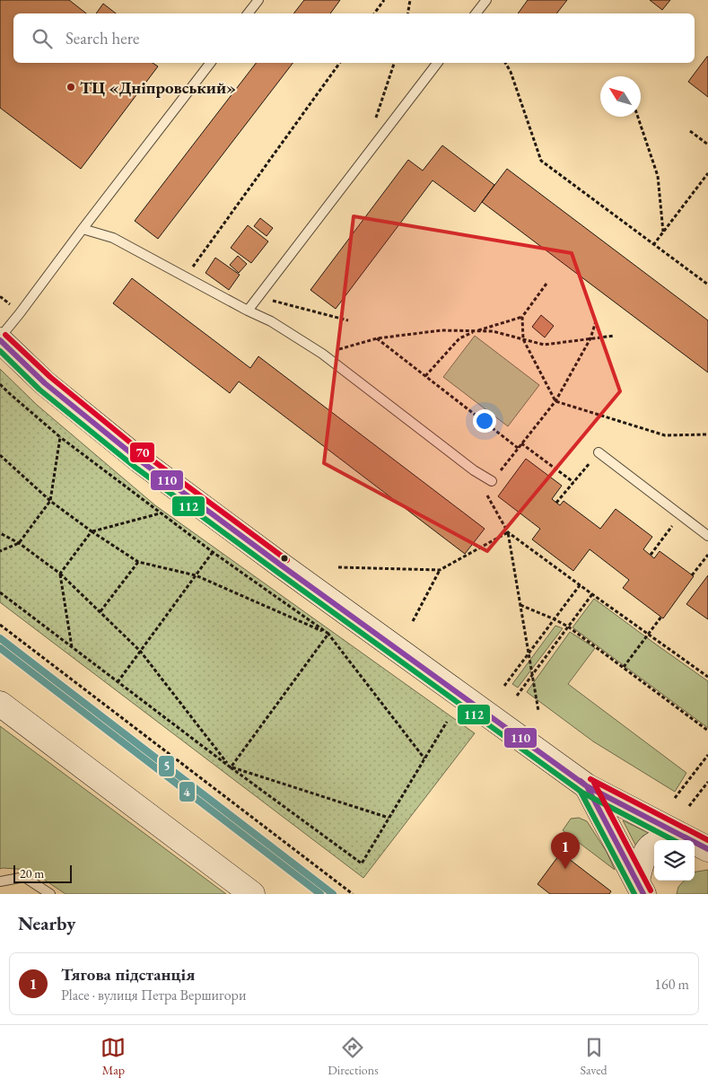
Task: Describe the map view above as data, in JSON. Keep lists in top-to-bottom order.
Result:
{
  "places": ["ТЦ «Дніпровський»"],
  "lines": [
    "transit line 70",
    "transit line 110",
    "transit line 112",
    "transit line 5",
    "transit line 4"
  ],
  "scale_bar": "20 m",
  "north": "top left",
  "page": {
    "search": "Search here",
    "pins": "1",
    "scale": "20 m",
    "heading": "Nearby",
    "list": [
      {
        "mark": "1",
        "name": "Тягова пiдстанцiя",
        "note": "Place · вулиця Петра Вершигори",
        "value": "160 m"
      }
    ],
    "nav": ["Map", "Directions", "Saved"]
  }
}
